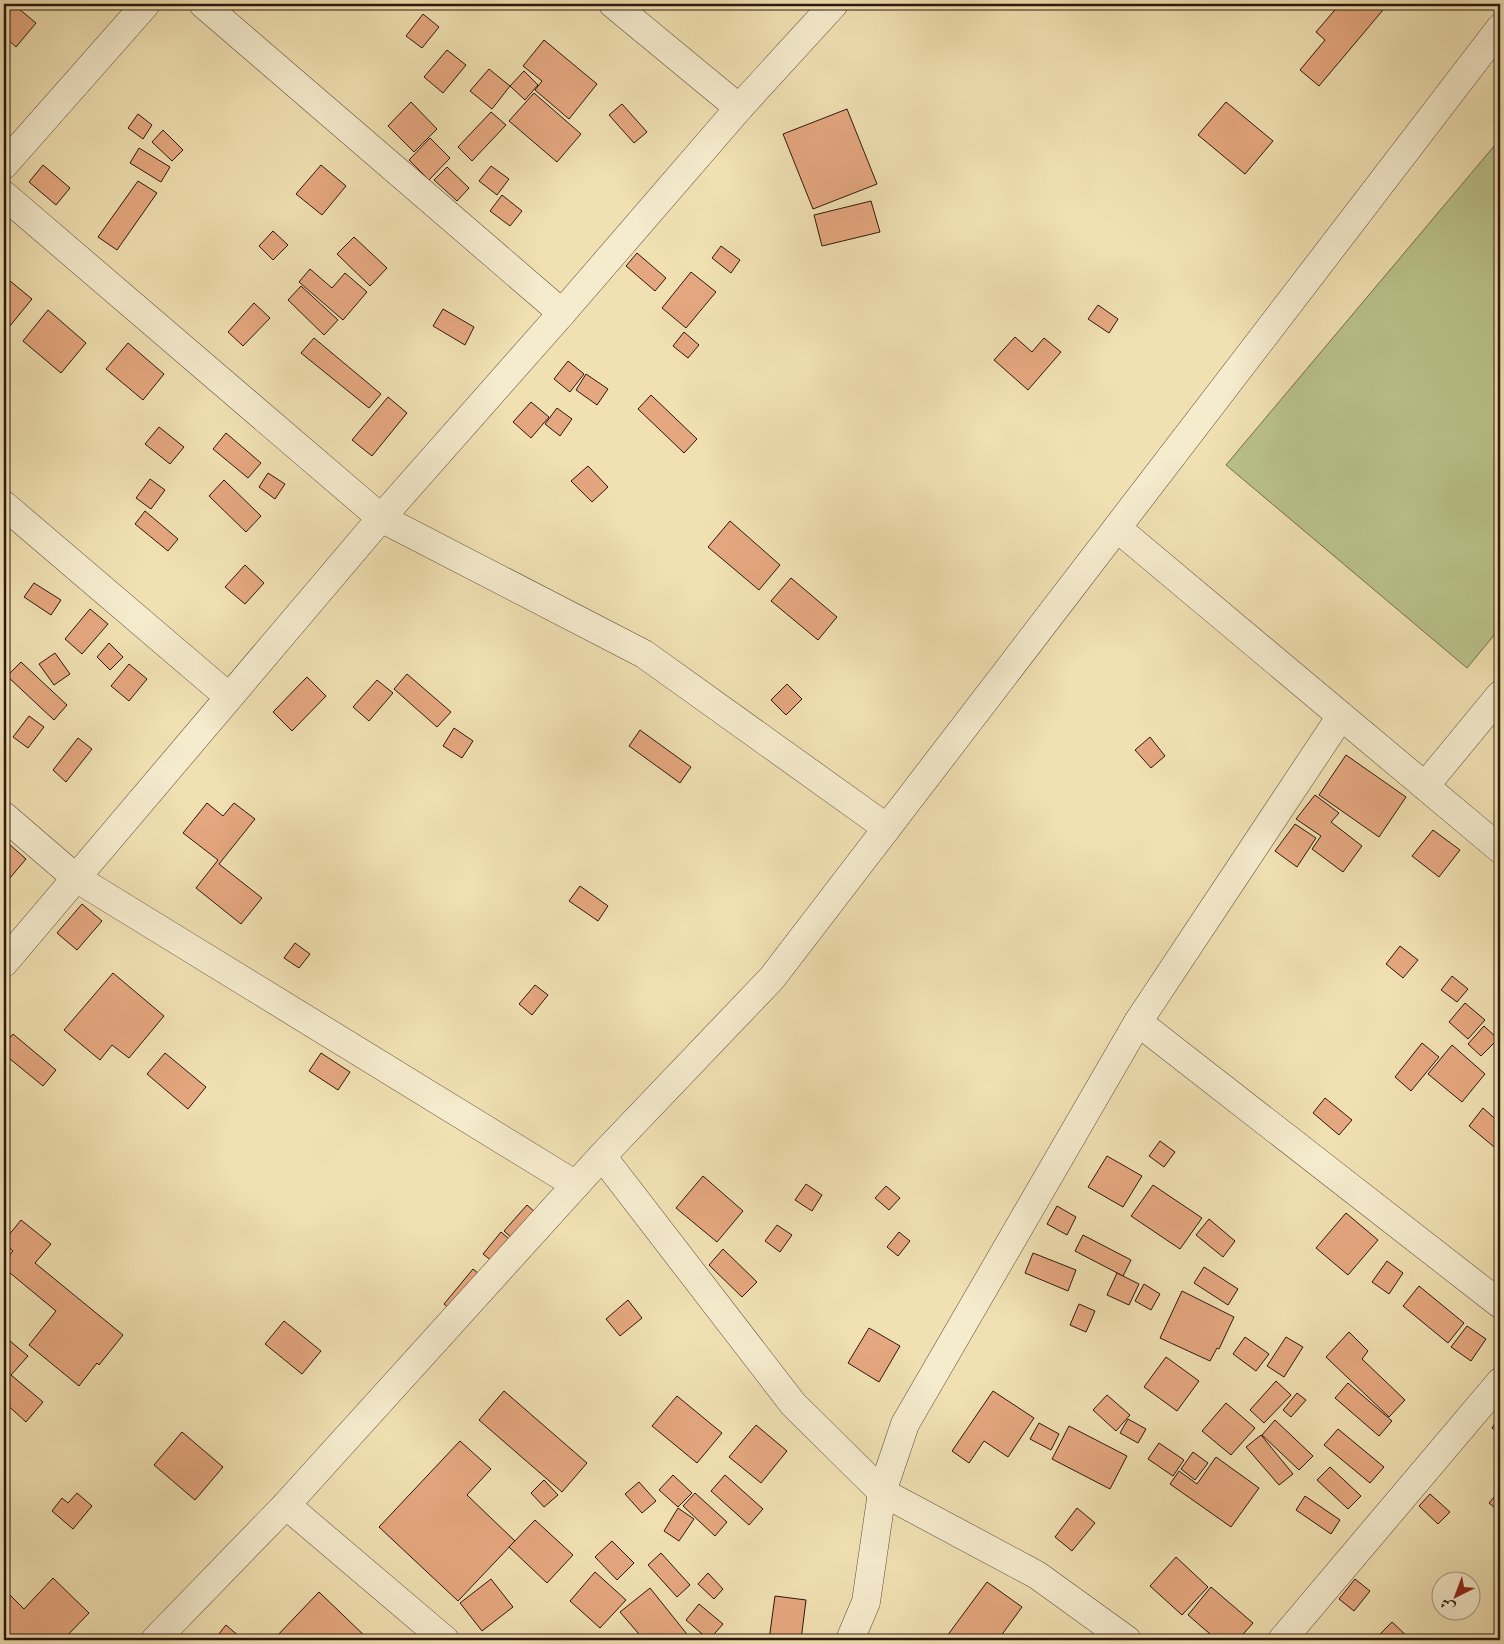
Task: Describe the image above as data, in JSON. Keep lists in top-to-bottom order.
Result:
{
  "north": "bottom left"
}
